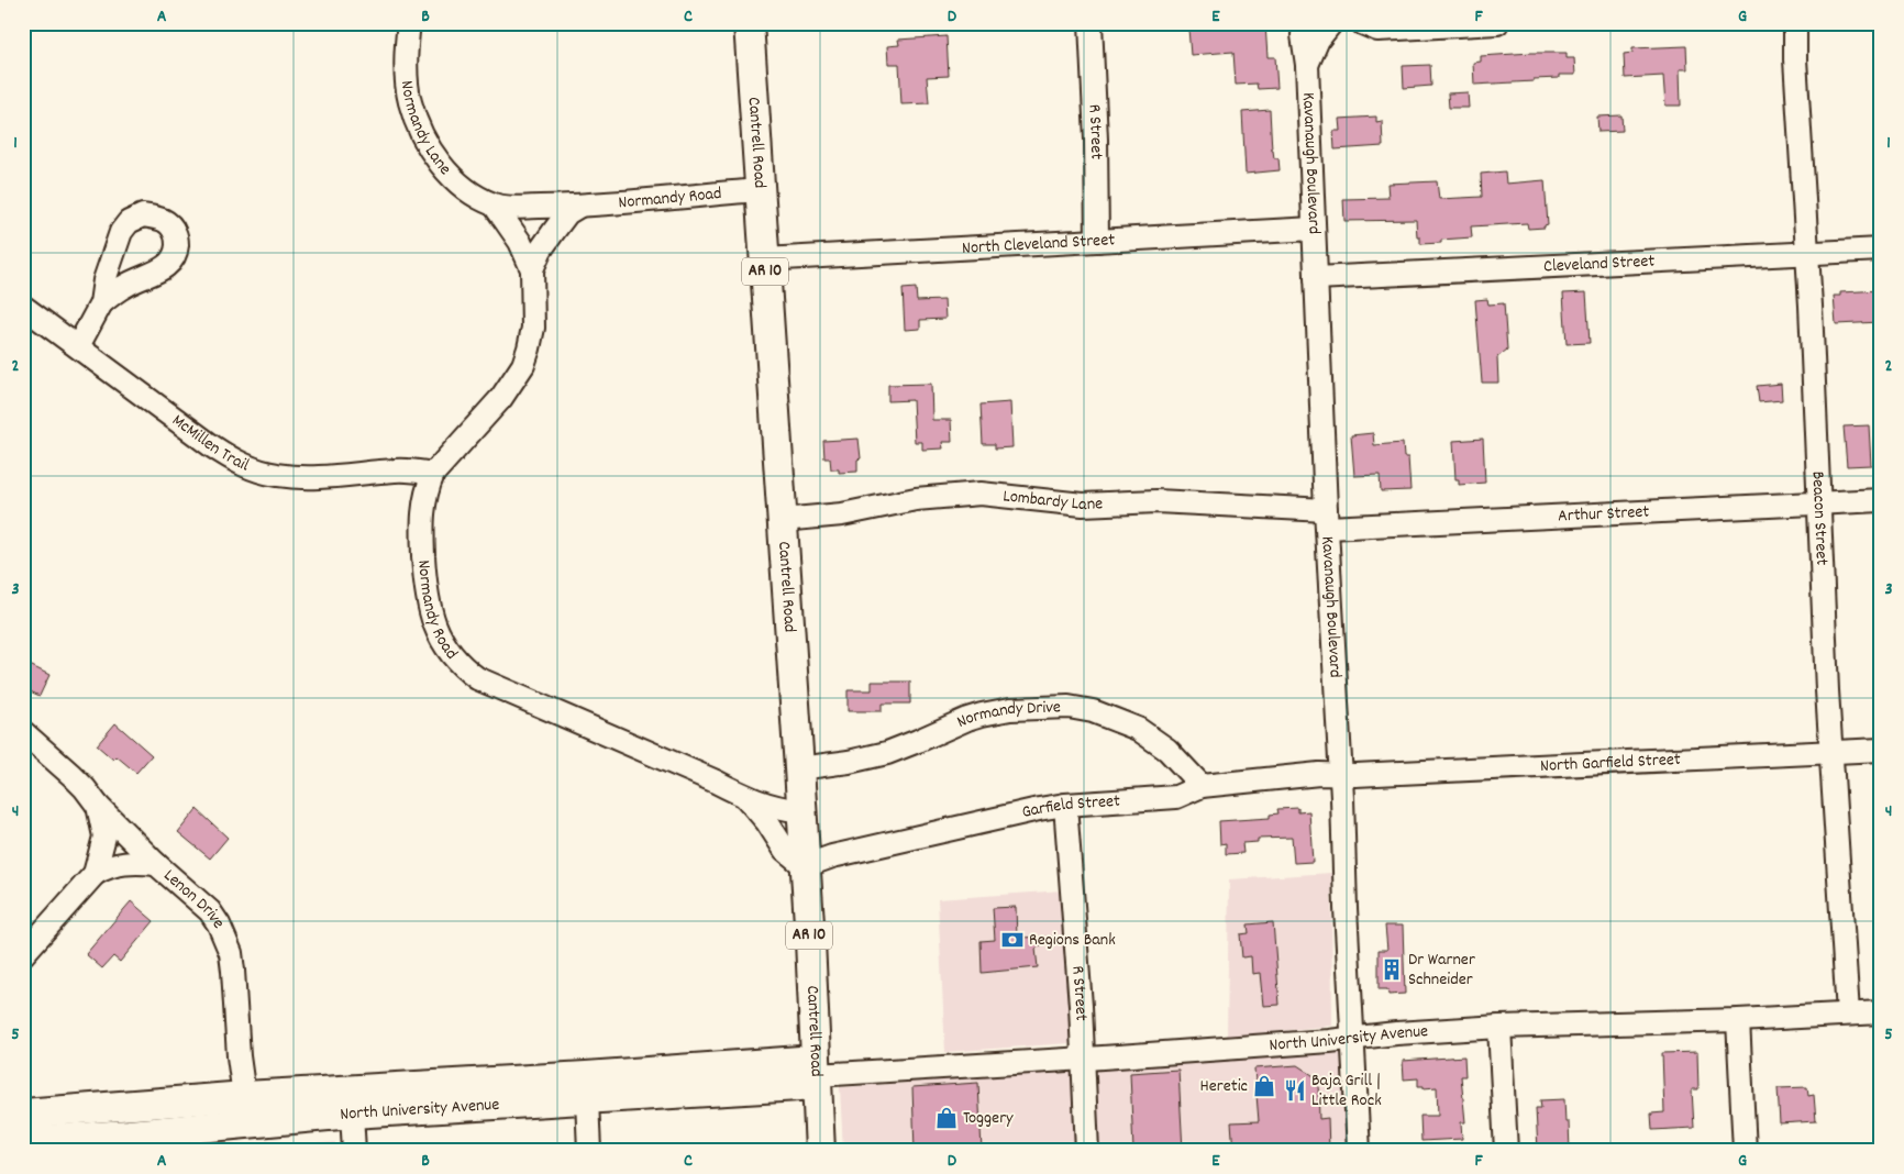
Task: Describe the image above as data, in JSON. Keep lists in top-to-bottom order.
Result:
{
  "streets": {
    "main road": ["Cantrell Road", "AR 10", "North University Avenue"],
    "street": [
      "Normandy Lane",
      "R Street",
      "Kavanaugh Boulevard",
      "Normandy Road",
      "North Cleveland Street",
      "Cleveland Street",
      "McMillen Trail",
      "Lombardy Lane",
      "Arthur Street",
      "Beacon Street",
      "Normandy Drive",
      "North Garfield Street",
      "Garfield Street",
      "Lenon Drive"
    ]
  },
  "crossings": [
    ["Normandy Lane", "Normandy Road"],
    ["R Street", "North Cleveland Street"],
    ["R Street", "Garfield Street"],
    ["R Street", "North University Avenue"],
    ["Cantrell Road", "Normandy Road"],
    ["Cantrell Road", "North Cleveland Street"],
    ["Cantrell Road", "Lombardy Lane"],
    ["Cantrell Road", "Normandy Drive"],
    ["Cantrell Road", "Garfield Street"],
    ["Cantrell Road", "North University Avenue"],
    ["Kavanaugh Boulevard", "North Cleveland Street"],
    ["Kavanaugh Boulevard", "Cleveland Street"],
    ["Kavanaugh Boulevard", "Lombardy Lane"],
    ["Kavanaugh Boulevard", "Arthur Street"],
    ["Kavanaugh Boulevard", "North Garfield Street"],
    ["Kavanaugh Boulevard", "Garfield Street"],
    ["Kavanaugh Boulevard", "North University Avenue"],
    ["Normandy Road", "McMillen Trail"],
    ["Normandy Road", "Garfield Street"],
    ["Cleveland Street", "Beacon Street"],
    ["Lombardy Lane", "Arthur Street"],
    ["Arthur Street", "Beacon Street"],
    ["Beacon Street", "North Garfield Street"],
    ["Beacon Street", "North University Avenue"],
    ["Normandy Drive", "Garfield Street"],
    ["North Garfield Street", "Garfield Street"],
    ["Lenon Drive", "North University Avenue"]
  ],
  "places": {
    "bank": ["Regions Bank"],
    "building": ["Dr Warner Schneider"],
    "shop": ["Heretic", "Toggery"],
    "restaurant": ["Baja Grill | Little Rock"]
  },
  "grid": {
    "columns": [
      "A",
      "B",
      "C",
      "D",
      "E",
      "F",
      "G"
    ],
    "rows": [
      "1",
      "2",
      "3",
      "4",
      "5"
    ]
  }
}
